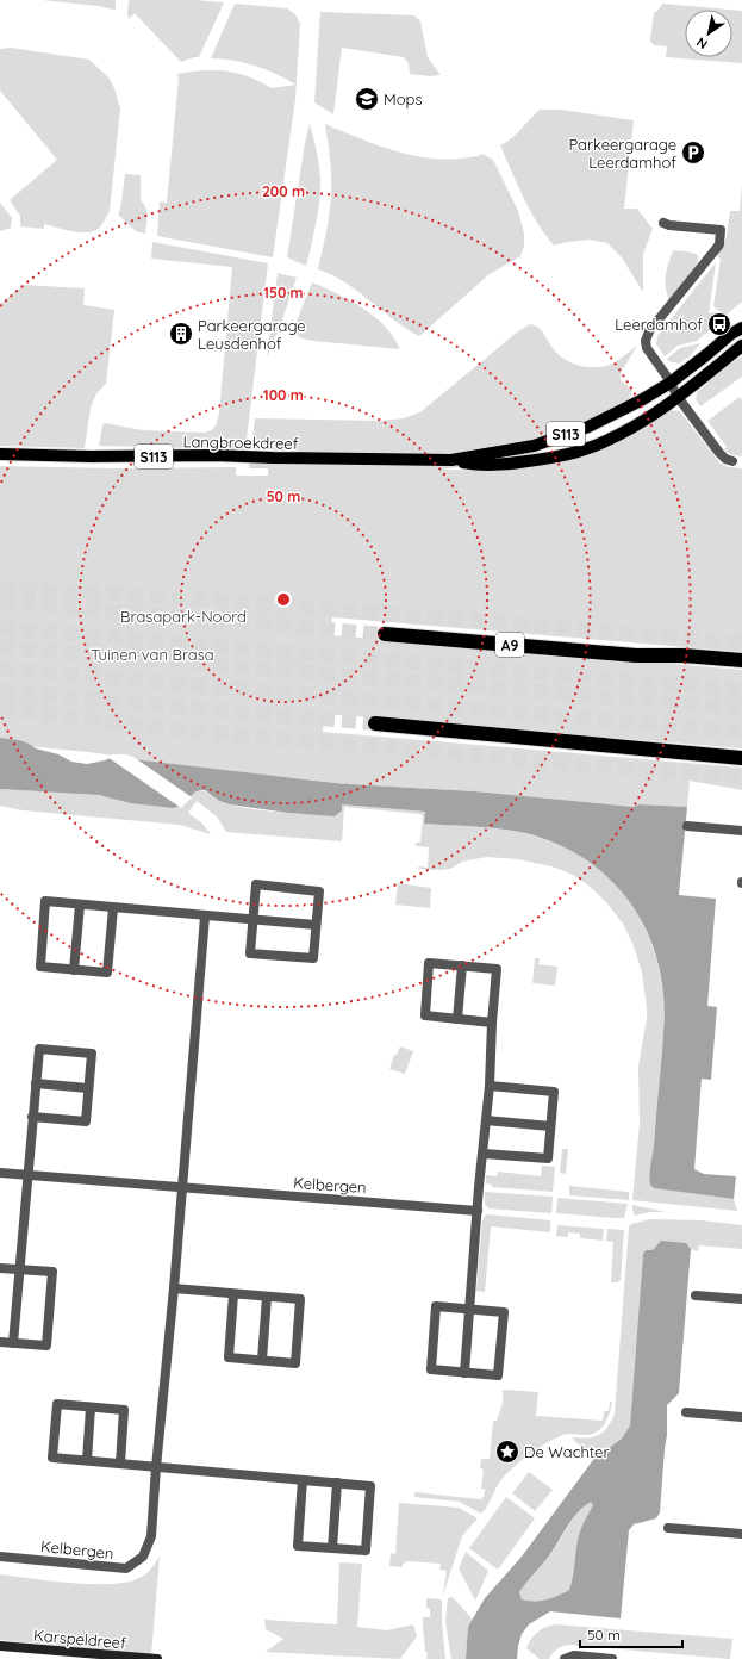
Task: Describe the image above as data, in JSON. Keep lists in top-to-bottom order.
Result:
{
  "streets": {
    "highway": ["A9"],
    "main road": ["S113", "Langbroekdreef"],
    "street": ["Kelbergen", "Karspeldreef"]
  },
  "parks": ["Brasapark-Noord", "Tuinen van Brasa"],
  "places": {
    "school or university": ["Mops"],
    "parking": ["Parkeergarage Leerdamhof"],
    "bus stop": ["Leerdamhof"],
    "building": ["Parkeergarage Leusdenhof"],
    "place": ["De Wachter"]
  },
  "scale_bar": "50 m",
  "north": "bottom left",
  "rings": [
    "200 m",
    "150 m",
    "100 m",
    "50 m"
  ]
}
